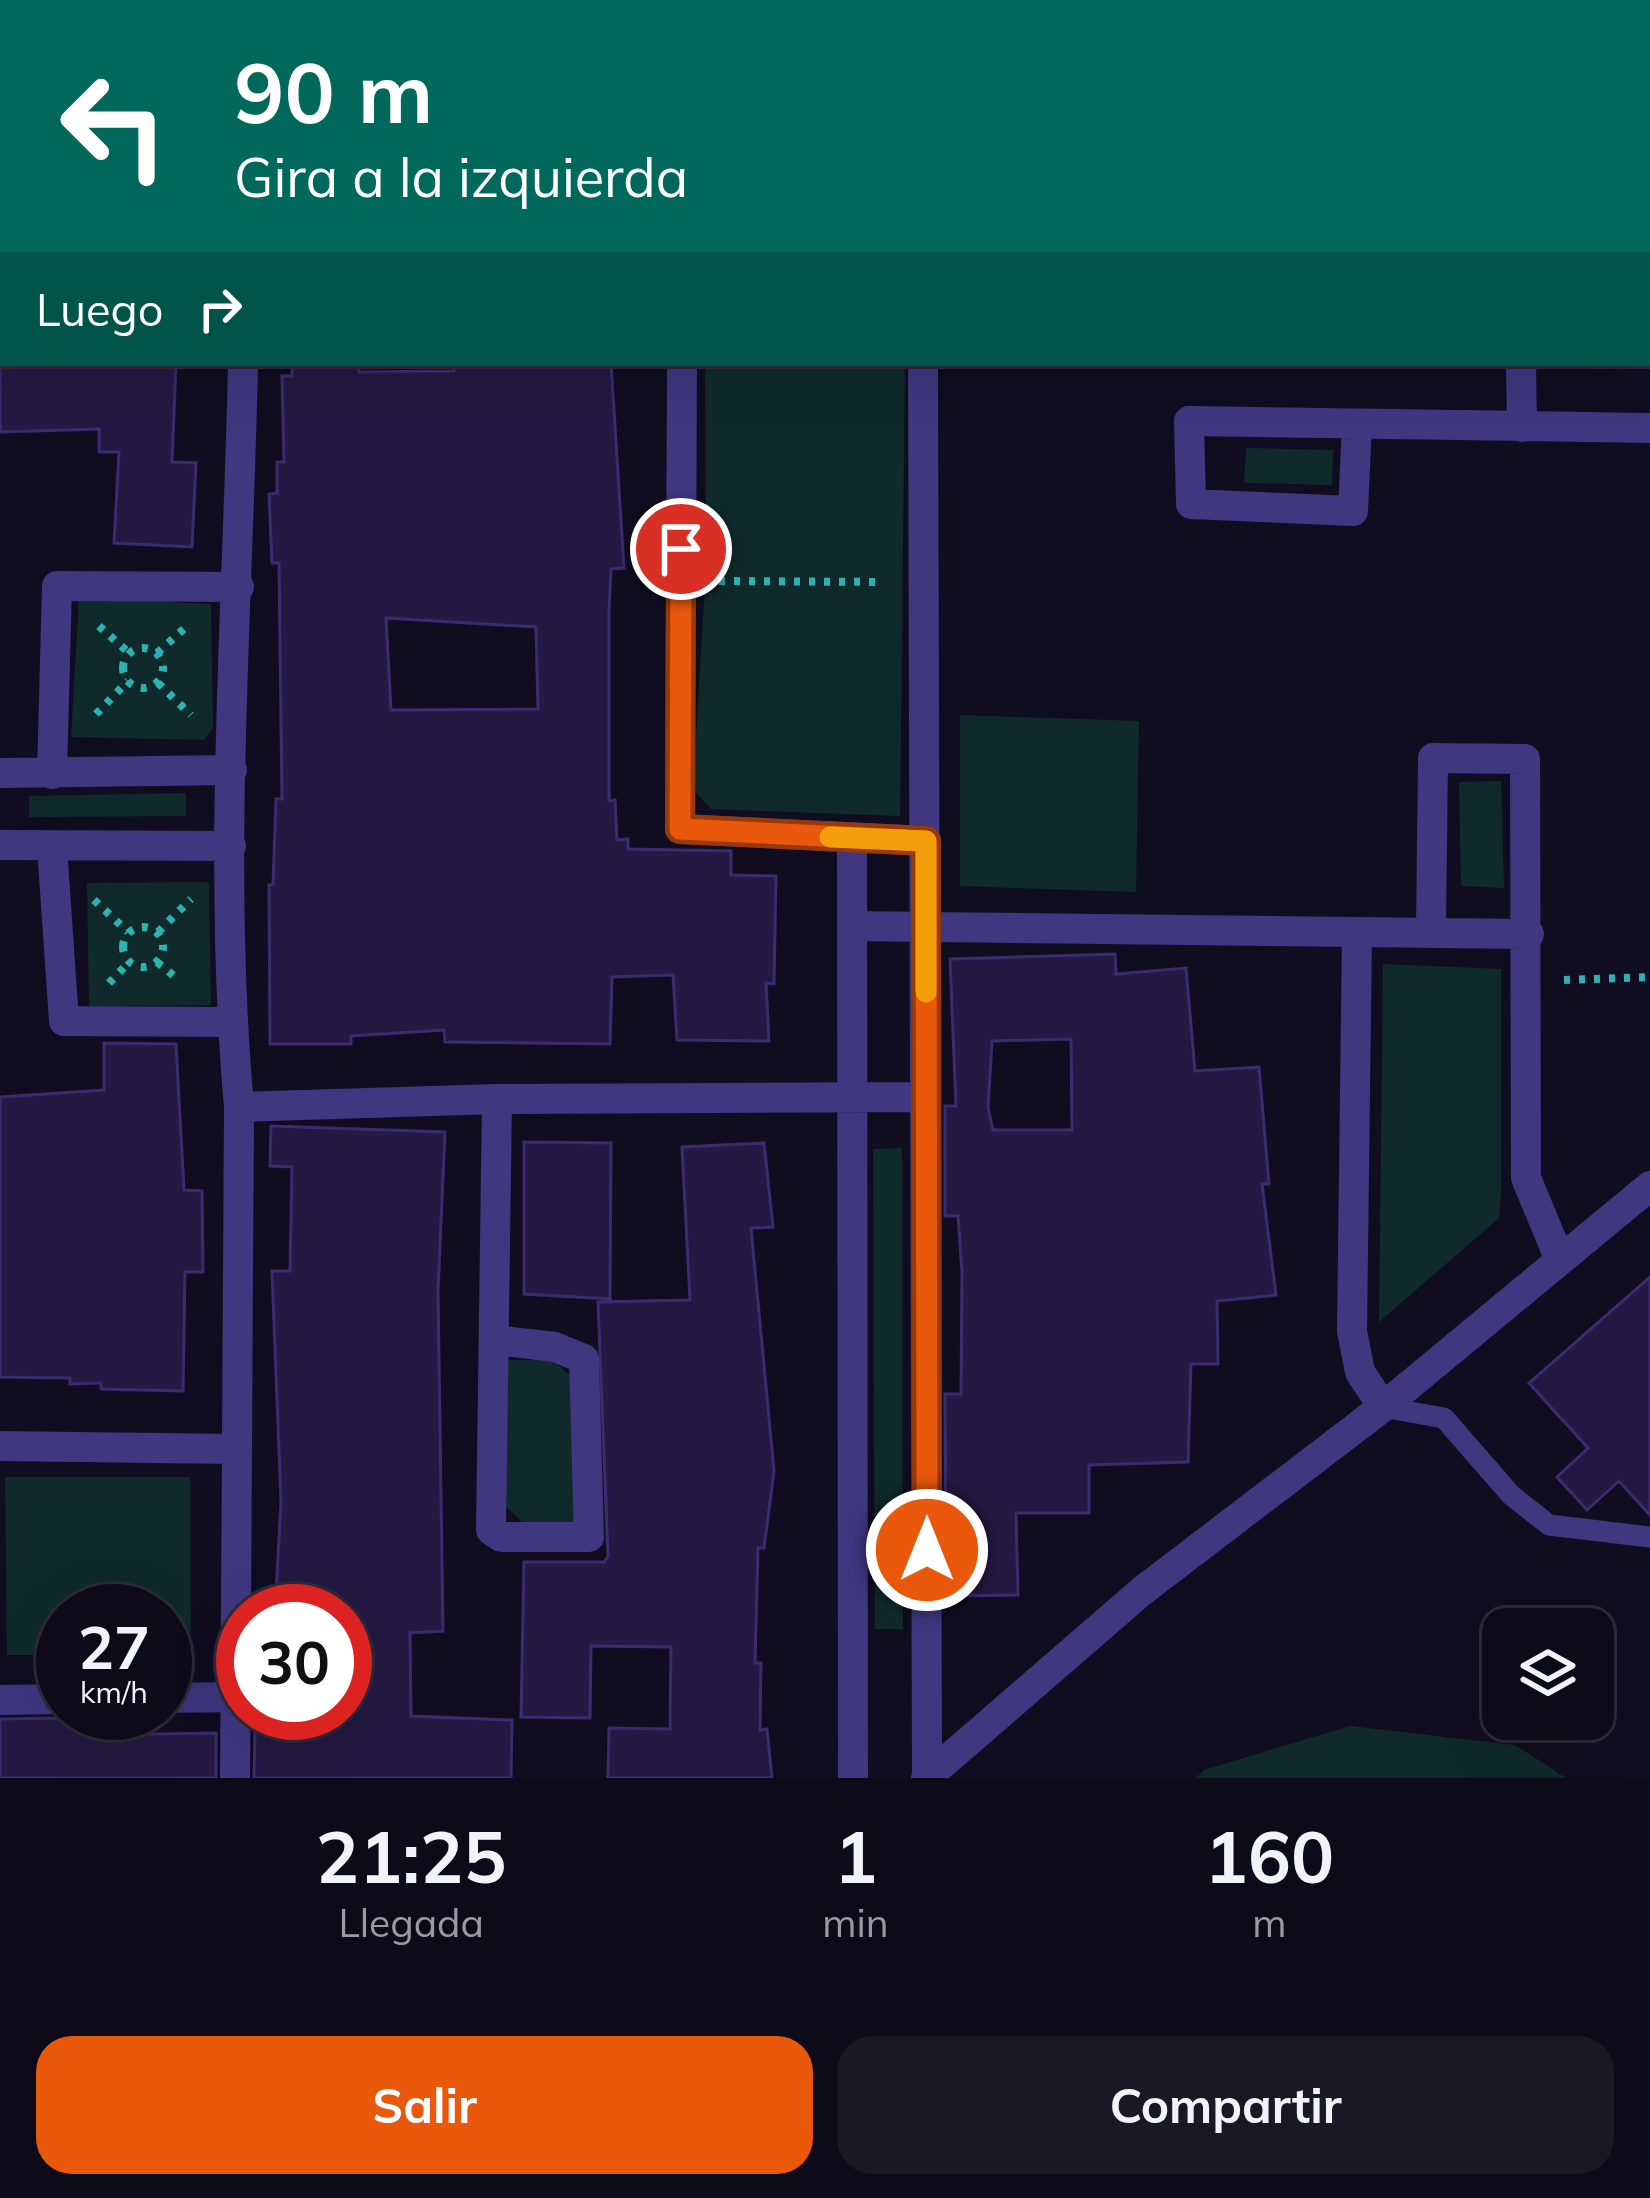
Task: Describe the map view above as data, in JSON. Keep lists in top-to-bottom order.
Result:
{
  "page": {
    "turn": ["90 m", "Gira a la izquierda"],
    "then": "Luego",
    "speed": "27 km/h",
    "limit": "30",
    "eta": [
      "21:25",
      "Llegada",
      "1",
      "min",
      "160",
      "m"
    ],
    "buttons": ["Salir", "Compartir"]
  }
}
